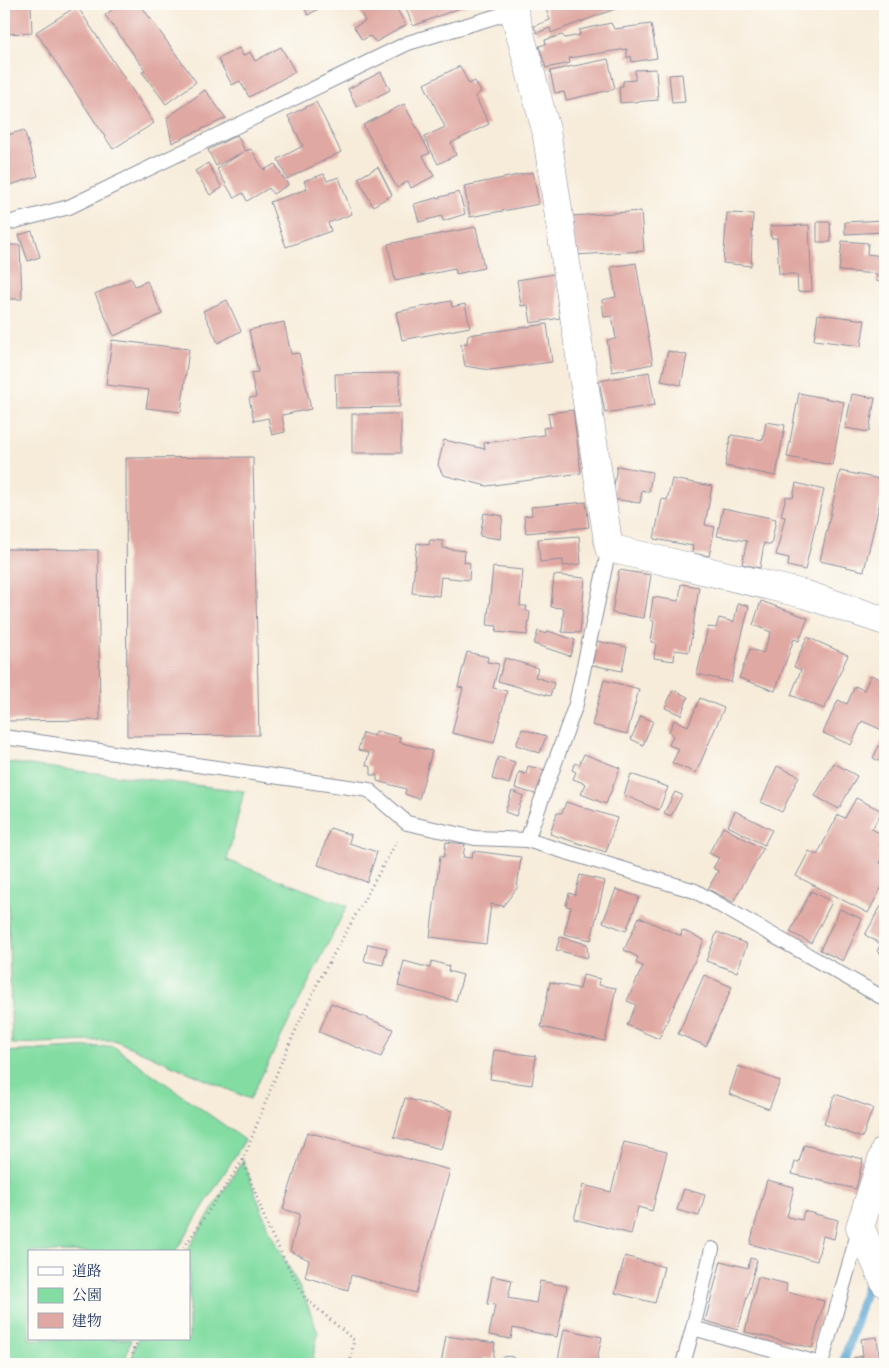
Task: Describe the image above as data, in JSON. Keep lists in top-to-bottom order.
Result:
{
  "legend": ["道路", "公園", "建物"]
}
